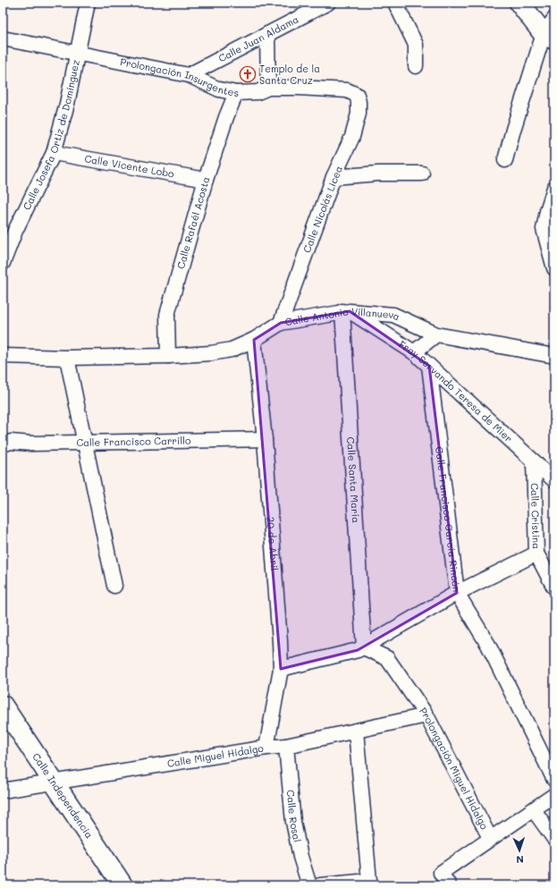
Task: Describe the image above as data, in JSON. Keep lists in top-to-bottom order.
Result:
{
  "streets": {
    "street": [
      "Calle Juan Aldama",
      "Prolongación Insurgentes",
      "Calle Josefa Ortiz de Domínguez",
      "Calle Vicente Lobo",
      "Calle Nicolás Licea",
      "Calle Rafaél Acosta",
      "Calle Antonio Villanueva",
      "Fray Servando Teresa de Mier",
      "Calle Francisco Carrillo",
      "Calle Santa María",
      "Calle Cristina",
      "Calle Francisco García Rincón",
      "20 de Abril",
      "Calle Miguel Hidalgo",
      "Prolongación Miguel Hidalgo",
      "Calle Independencia",
      "Calle Rosal"
    ]
  },
  "crossings": [
    ["Calle Juan Aldama", "Prolongación Insurgentes"],
    ["Prolongación Insurgentes", "Calle Josefa Ortiz de Domínguez"],
    ["Prolongación Insurgentes", "Calle Nicolás Licea"],
    ["Prolongación Insurgentes", "Calle Rafaél Acosta"],
    ["Calle Josefa Ortiz de Domínguez", "Calle Vicente Lobo"],
    ["Calle Vicente Lobo", "Calle Rafaél Acosta"],
    ["Calle Nicolás Licea", "Calle Antonio Villanueva"],
    ["Calle Rafaél Acosta", "Calle Antonio Villanueva"],
    ["Calle Antonio Villanueva", "Fray Servando Teresa de Mier"],
    ["Calle Antonio Villanueva", "Calle Santa María"],
    ["Calle Antonio Villanueva", "20 de Abril"],
    ["Fray Servando Teresa de Mier", "Calle Santa María"],
    ["Fray Servando Teresa de Mier", "Calle Cristina"],
    ["Fray Servando Teresa de Mier", "Calle Francisco García Rincón"],
    ["Calle Francisco Carrillo", "20 de Abril"],
    ["Calle Santa María", "Prolongación Miguel Hidalgo"],
    ["20 de Abril", "Calle Miguel Hidalgo"],
    ["Calle Miguel Hidalgo", "Prolongación Miguel Hidalgo"],
    ["Calle Miguel Hidalgo", "Calle Independencia"],
    ["Calle Miguel Hidalgo", "Calle Rosal"]
  ],
  "places": {
    "church": ["Templo de la Santa Cruz"]
  },
  "north": "bottom"
}
